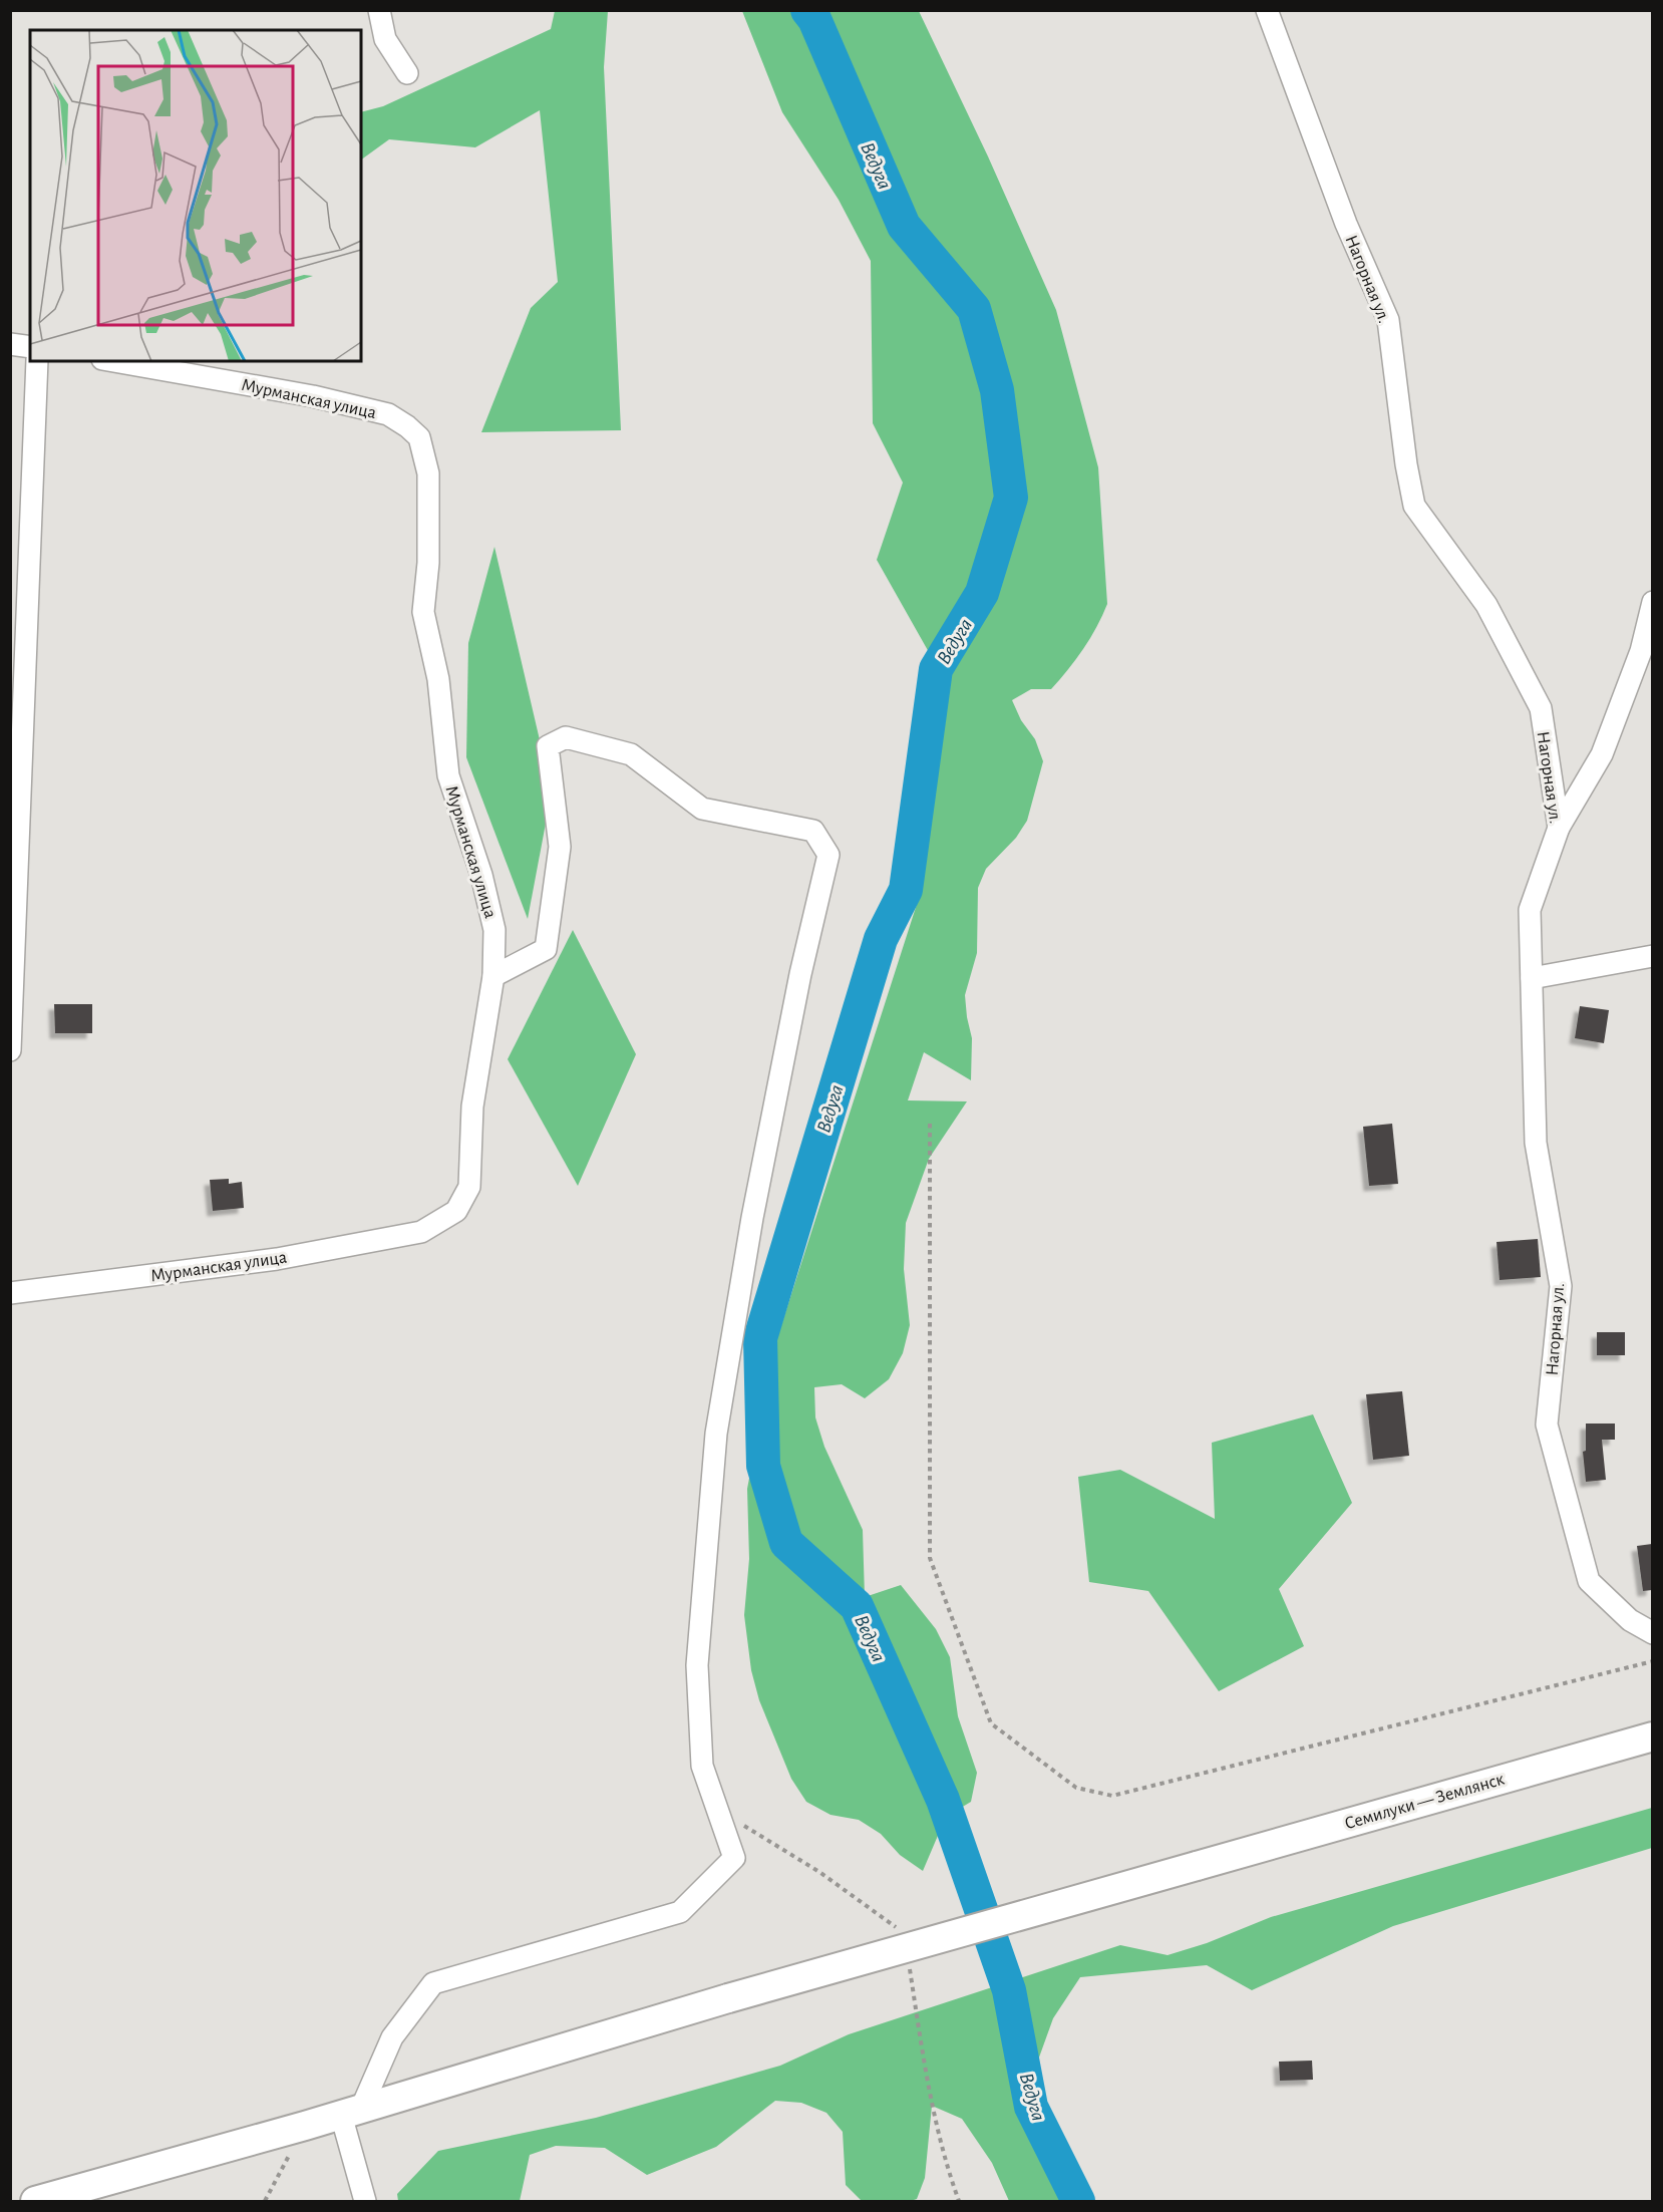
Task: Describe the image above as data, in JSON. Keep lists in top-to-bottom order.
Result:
{
  "streets": {
    "main road": ["Семилуки — Землянск"],
    "street": ["Нагорная ул.", "Мурманская улица"]
  },
  "water": ["Ведуга"]
}
